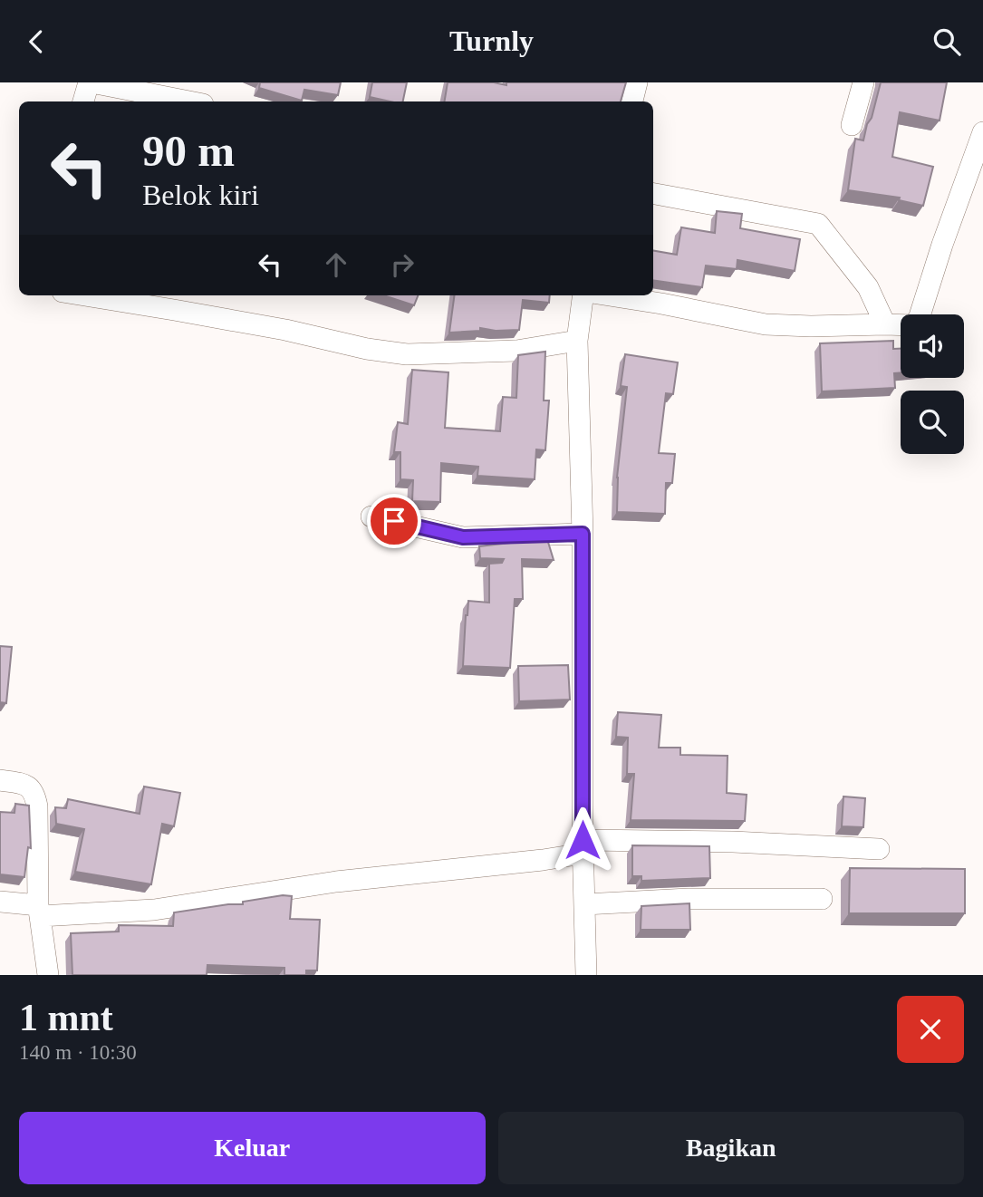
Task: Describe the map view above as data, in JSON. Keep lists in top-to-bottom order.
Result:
{
  "page": {
    "header": "Turnly",
    "turn": ["90 m", "Belok kiri"],
    "heading": ["1 mnt", "140 m · 10:30"],
    "buttons": ["Keluar", "Bagikan"]
  }
}
